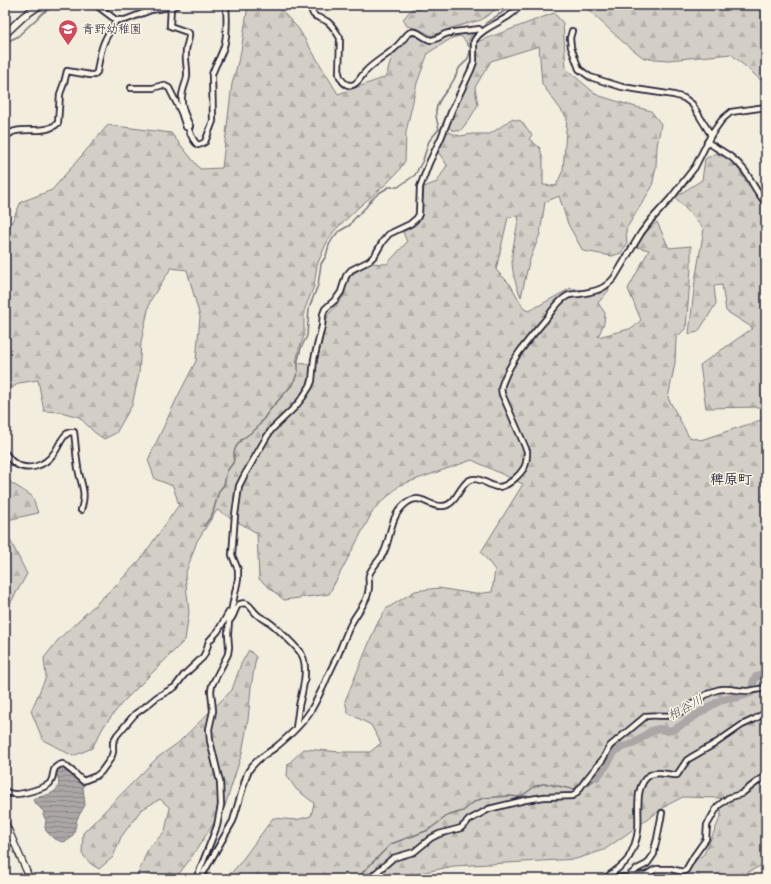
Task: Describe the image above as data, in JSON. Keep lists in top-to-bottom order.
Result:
{
  "districts": ["稗原町"],
  "water": ["相谷川"],
  "places": {
    "school or university": ["青野幼稚園"]
  }
}
